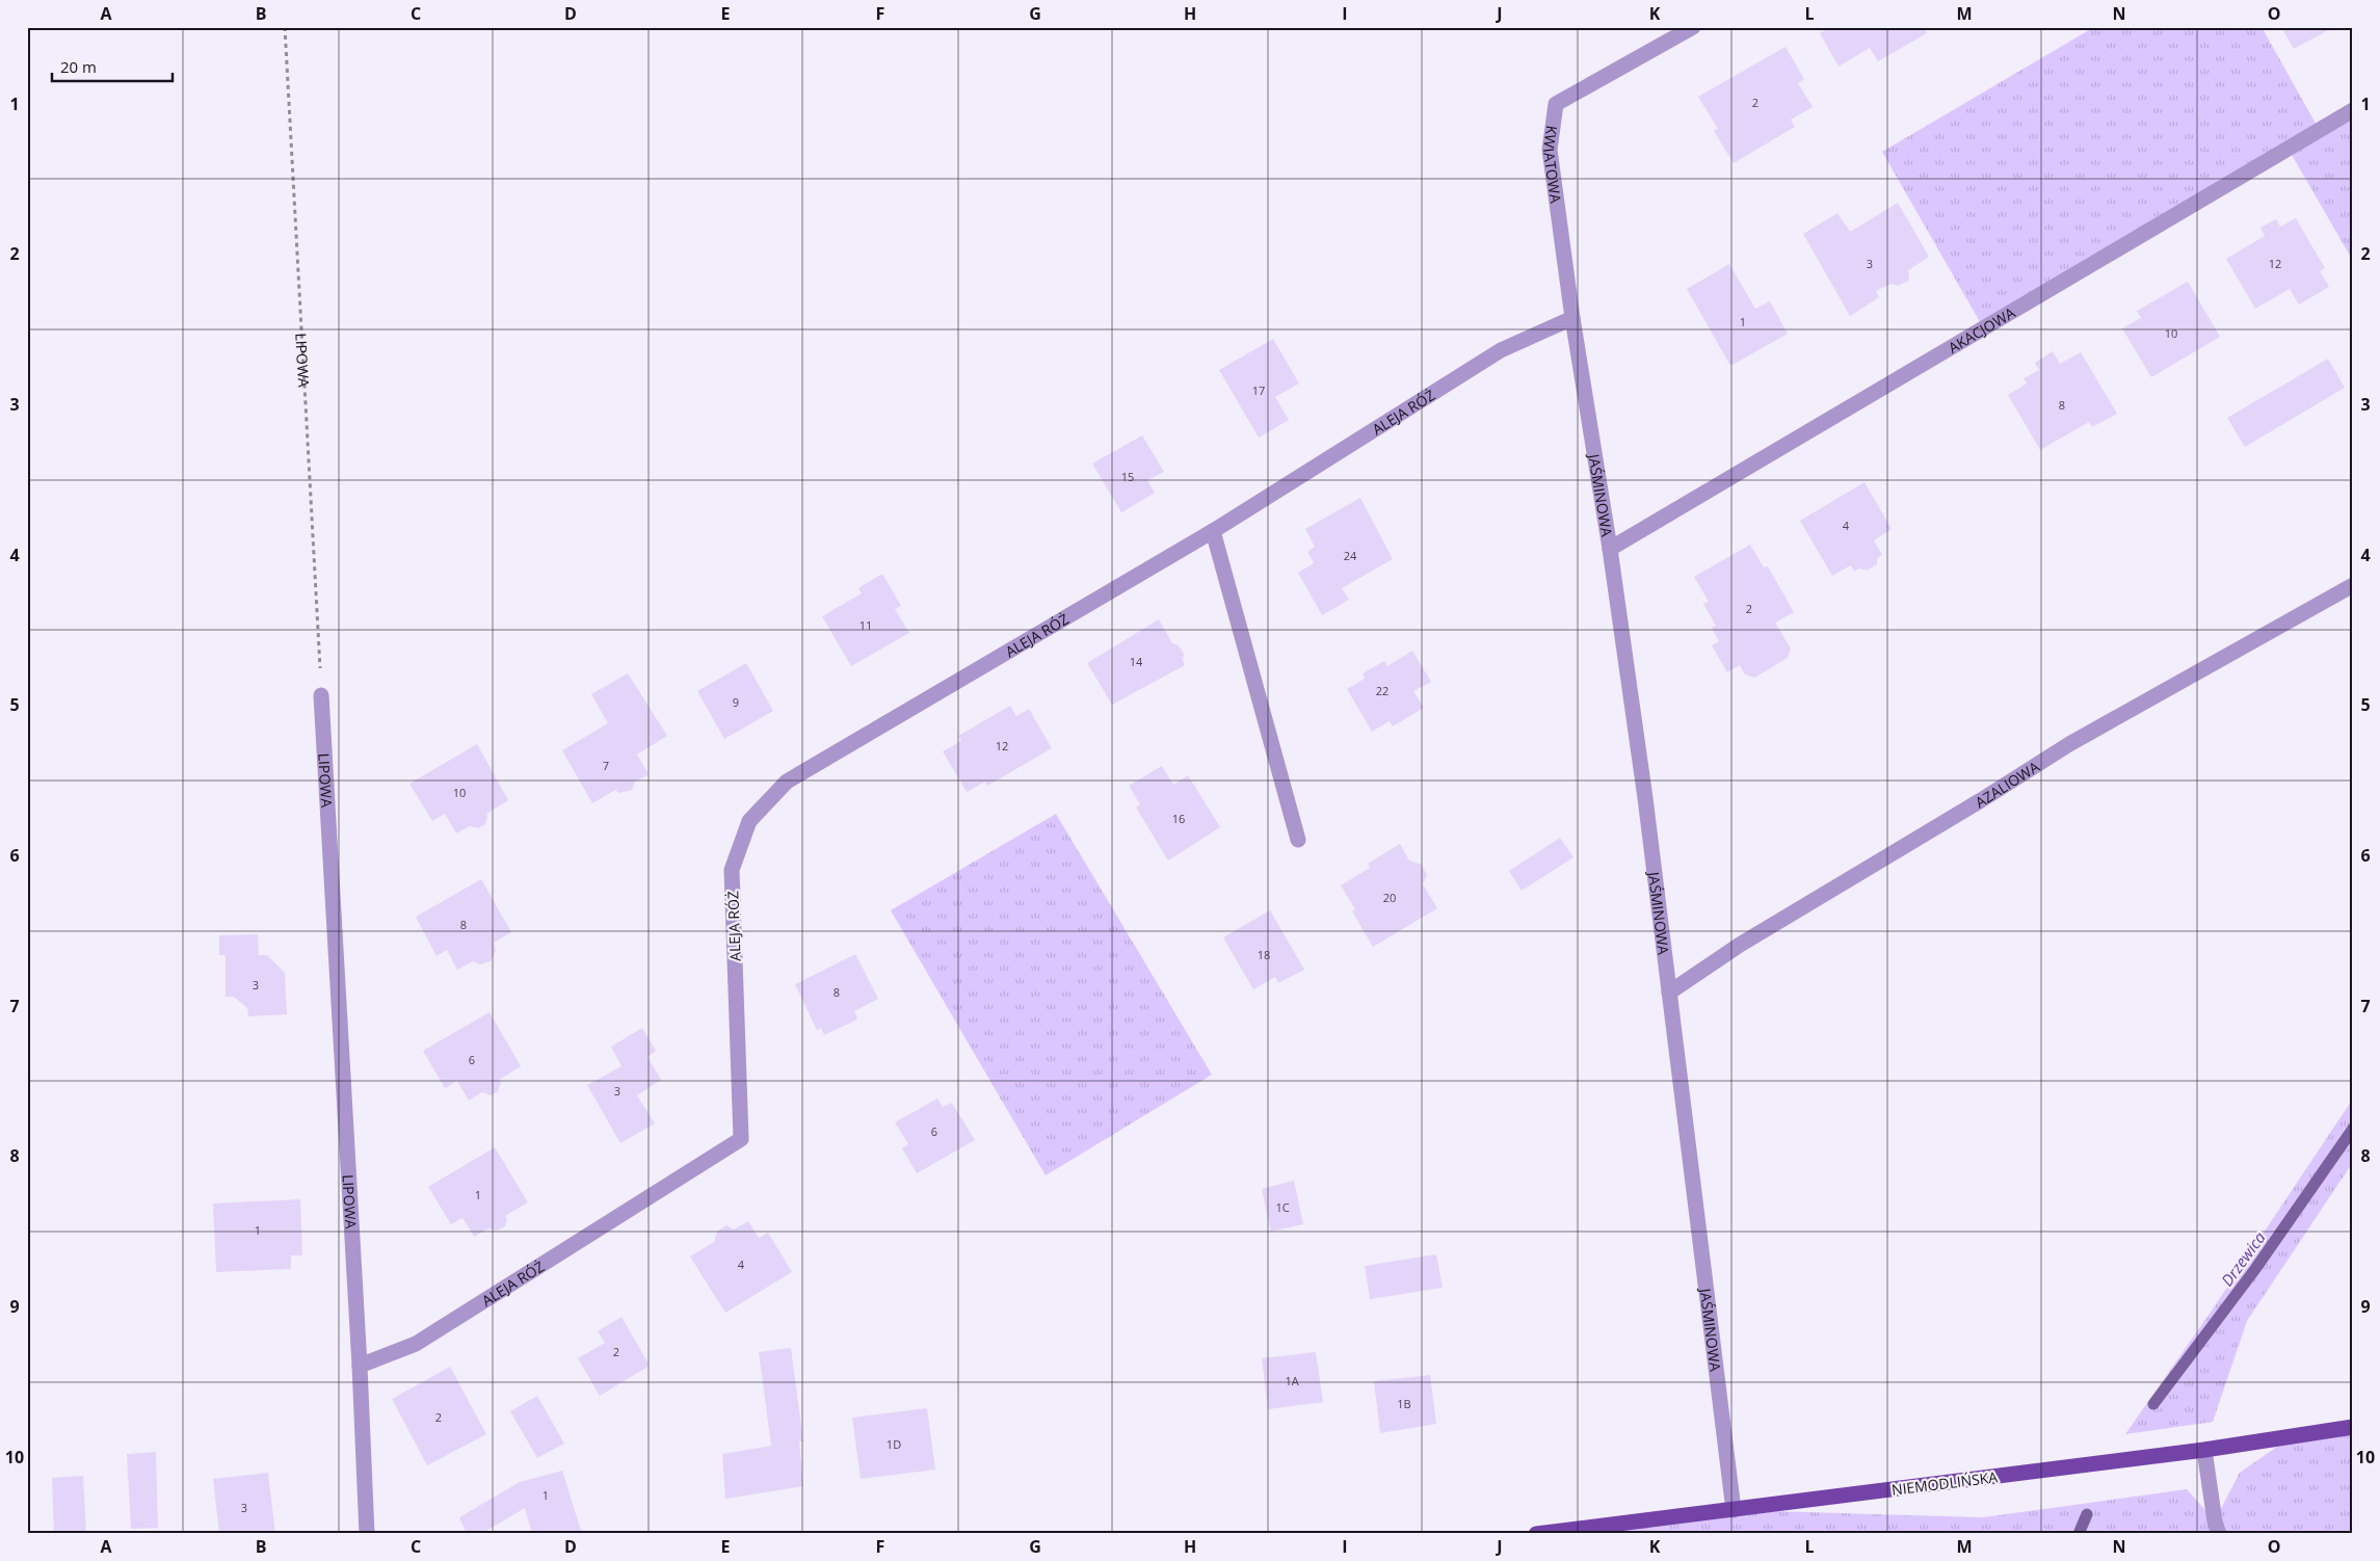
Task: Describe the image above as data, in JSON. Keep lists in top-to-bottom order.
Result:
{
  "streets": {
    "main road": ["NIEMODLIŃSKA"],
    "street": [
      "KWIATOWA",
      "AKACJOWA",
      "LIPOWA",
      "ALEJA RÓŻ",
      "JAŚMINOWA",
      "AZALIOWA"
    ]
  },
  "crossings": [
    ["KWIATOWA", "ALEJA RÓŻ"],
    ["KWIATOWA", "JAŚMINOWA"],
    ["AKACJOWA", "JAŚMINOWA"],
    ["LIPOWA", "ALEJA RÓŻ"],
    ["ALEJA RÓŻ", "JAŚMINOWA"],
    ["JAŚMINOWA", "AZALIOWA"],
    ["JAŚMINOWA", "NIEMODLIŃSKA"]
  ],
  "water": ["Drzewica"],
  "house_numbers": [
    "2",
    "3",
    "12",
    "1",
    "10",
    "17",
    "8",
    "15",
    "4",
    "24",
    "2",
    "11",
    "14",
    "22",
    "9",
    "12",
    "7",
    "10",
    "16",
    "20",
    "8",
    "18",
    "3",
    "8",
    "6",
    "3",
    "6",
    "1",
    "1C",
    "1",
    "4",
    "2",
    "1A",
    "1B",
    "2",
    "1D",
    "1",
    "3"
  ],
  "scale_bar": "20 m",
  "grid": {
    "columns": [
      "A",
      "B",
      "C",
      "D",
      "E",
      "F",
      "G",
      "H",
      "I",
      "J",
      "K",
      "L",
      "M",
      "N",
      "O"
    ],
    "rows": [
      "1",
      "2",
      "3",
      "4",
      "5",
      "6",
      "7",
      "8",
      "9",
      "10"
    ]
  }
}
